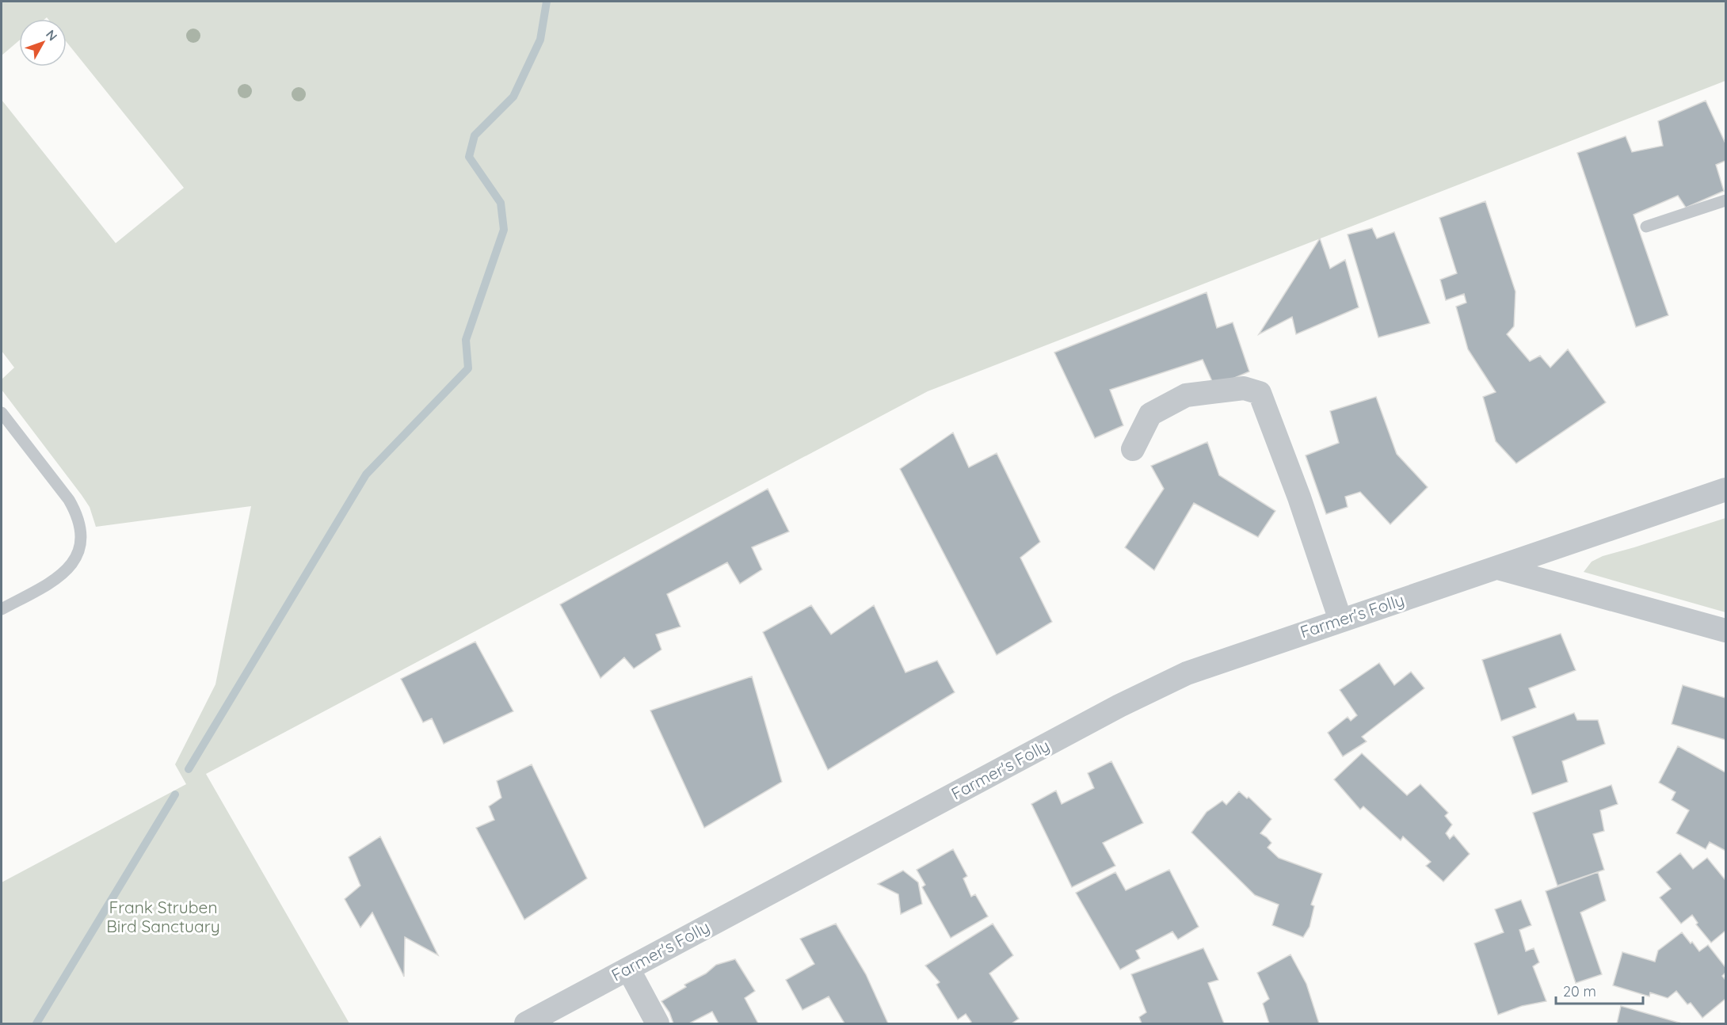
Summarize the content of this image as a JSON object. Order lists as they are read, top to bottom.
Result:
{
  "streets": {
    "street": ["Farmer's Folly"]
  },
  "parks": ["Frank Struben Bird Sanctuary"],
  "scale_bar": "20 m",
  "north": "top right"
}
